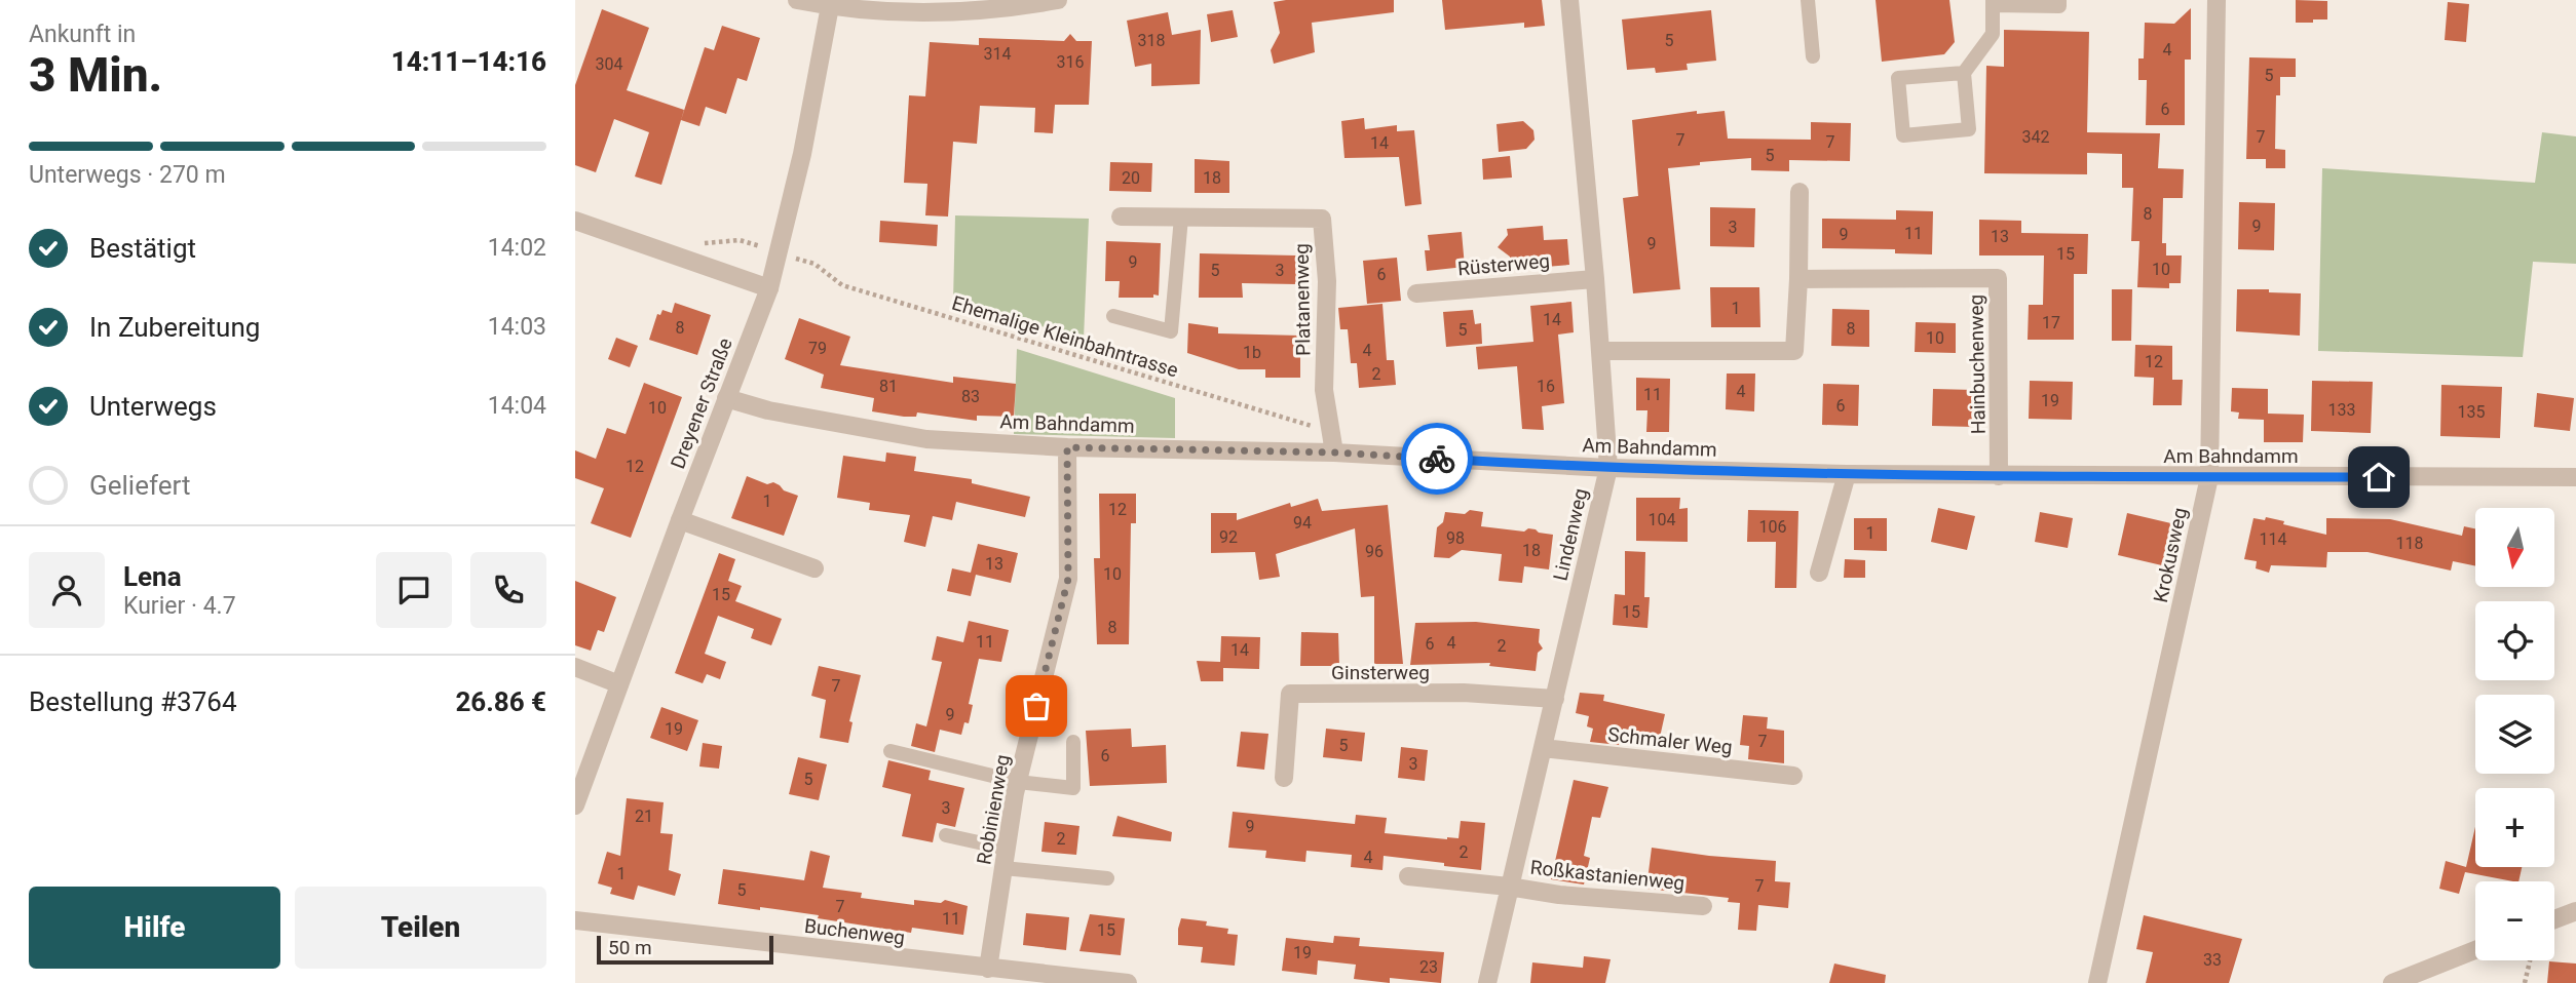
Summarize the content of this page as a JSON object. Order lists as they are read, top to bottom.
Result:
{
  "streets": {
    "street": [
      "Rüsterweg",
      "Platanenweg",
      "Hainbuchenweg",
      "Dreyener Straße",
      "Am Bahndamm",
      "Lindenweg",
      "Krokusweg",
      "Ginsterweg",
      "Schmaler Weg",
      "Robinienweg",
      "Roßkastanienweg",
      "Buchenweg"
    ],
    "path": ["Ehemalige Kleinbahntrasse"]
  },
  "crossings": [
    ["Rüsterweg", "Lindenweg"],
    ["Platanenweg", "Ehemalige Kleinbahntrasse"],
    ["Platanenweg", "Am Bahndamm"],
    ["Ehemalige Kleinbahntrasse", "Dreyener Straße"],
    ["Hainbuchenweg", "Am Bahndamm"],
    ["Dreyener Straße", "Am Bahndamm"],
    ["Am Bahndamm", "Lindenweg"],
    ["Am Bahndamm", "Krokusweg"],
    ["Am Bahndamm", "Robinienweg"],
    ["Lindenweg", "Ginsterweg"],
    ["Lindenweg", "Schmaler Weg"],
    ["Lindenweg", "Roßkastanienweg"],
    ["Robinienweg", "Buchenweg"]
  ],
  "house_numbers": [
    "318",
    "5",
    "4",
    "314",
    "316",
    "304",
    "5",
    "6",
    "342",
    "7",
    "7",
    "7",
    "14",
    "5",
    "20",
    "18",
    "8",
    "9",
    "3",
    "11",
    "9",
    "13",
    "9",
    "15",
    "9",
    "10",
    "5",
    "3",
    "6",
    "1",
    "14",
    "17",
    "8",
    "8",
    "5",
    "10",
    "79",
    "4",
    "1b",
    "12",
    "2",
    "81",
    "16",
    "4",
    "11",
    "83",
    "19",
    "6",
    "10",
    "133",
    "135",
    "12",
    "1",
    "12",
    "104",
    "94",
    "106",
    "1",
    "92",
    "98",
    "114",
    "118",
    "18",
    "96",
    "13",
    "10",
    "15",
    "15",
    "8",
    "11",
    "4",
    "6",
    "2",
    "14",
    "7",
    "9",
    "19",
    "7",
    "5",
    "6",
    "3",
    "5",
    "3",
    "21",
    "9",
    "2",
    "2",
    "4",
    "1",
    "7",
    "5",
    "7",
    "11",
    "15",
    "19",
    "33",
    "23"
  ],
  "scale_bar": "50 m",
  "north": "bottom",
  "page": {
    "heading": ["3 Min.", "Ankunft in", "14:11–14:16"],
    "panel": [
      "Lena",
      "Kurier · 4.7",
      "Bestellung #3764",
      "26.86 €"
    ],
    "bar": "Unterwegs · 270 m",
    "list": [
      ["Bestätigt", "14:02"],
      ["In Zubereitung", "14:03"],
      ["Unterwegs", "14:04"],
      "Geliefert"
    ],
    "map_buttons": ["+", "−"],
    "buttons": ["Hilfe", "Teilen"],
    "scale": "50 m"
  }
}
